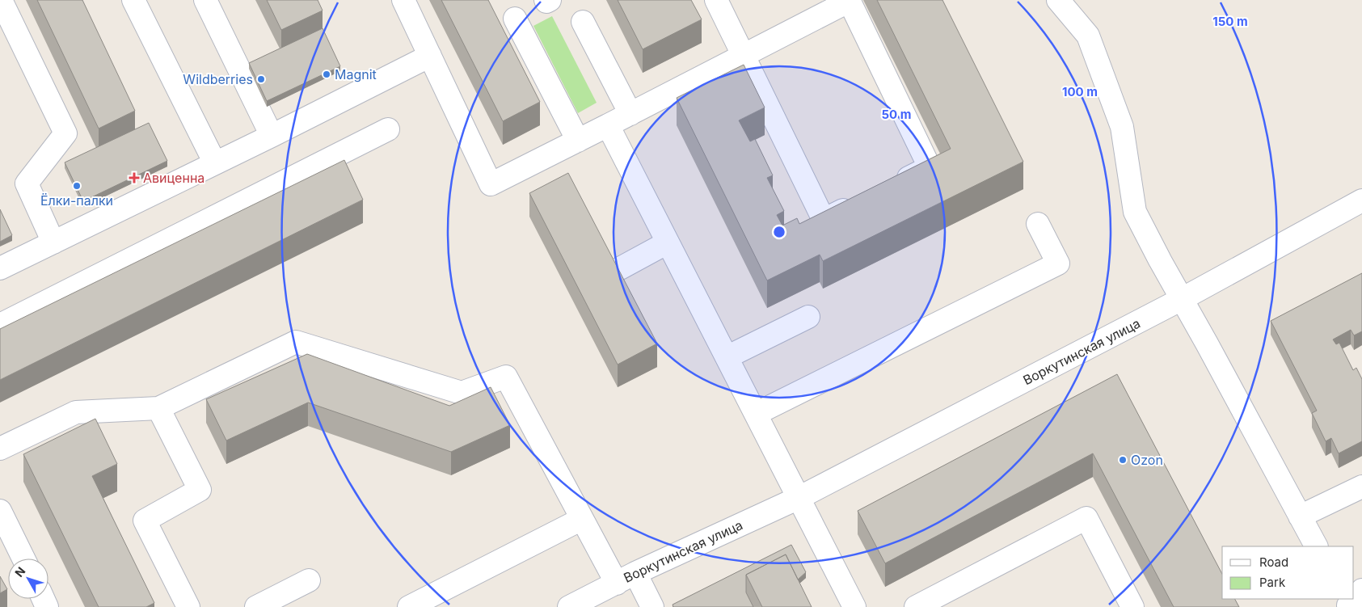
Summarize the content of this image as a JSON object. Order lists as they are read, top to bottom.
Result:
{
  "streets": {
    "street": ["Воркутинская улица"]
  },
  "places": {
    "other": [
      "Magnit",
      "Wildberries",
      "Ёлки-палки",
      "Ozon"
    ],
    "health": ["Авиценна"]
  },
  "legend": ["Road", "Park"],
  "north": "top left",
  "rings": ["150 m", "100 m", "50 m"]
}
